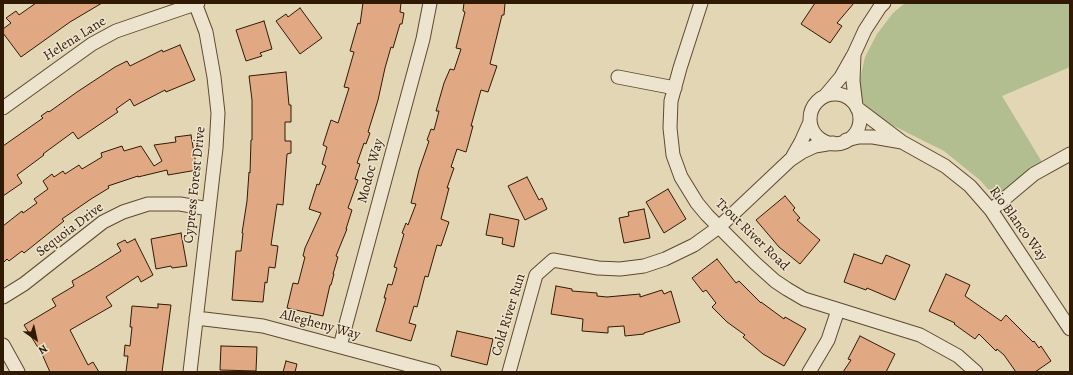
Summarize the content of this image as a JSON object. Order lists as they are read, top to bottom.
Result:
{
  "streets": {
    "street": [
      "Helena Lane",
      "Modoc Way",
      "Cypress Forest Drive",
      "Rio Blanco Way",
      "Sequoia Drive",
      "Trout River Road",
      "Cold River Run",
      "Allegheny Way"
    ]
  },
  "crossings": [
    ["Helena Lane", "Cypress Forest Drive"],
    ["Modoc Way", "Allegheny Way"],
    ["Cypress Forest Drive", "Sequoia Drive"],
    ["Cypress Forest Drive", "Allegheny Way"],
    ["Rio Blanco Way", "Cold River Run"],
    ["Trout River Road", "Cold River Run"]
  ],
  "north": "bottom right"
}
